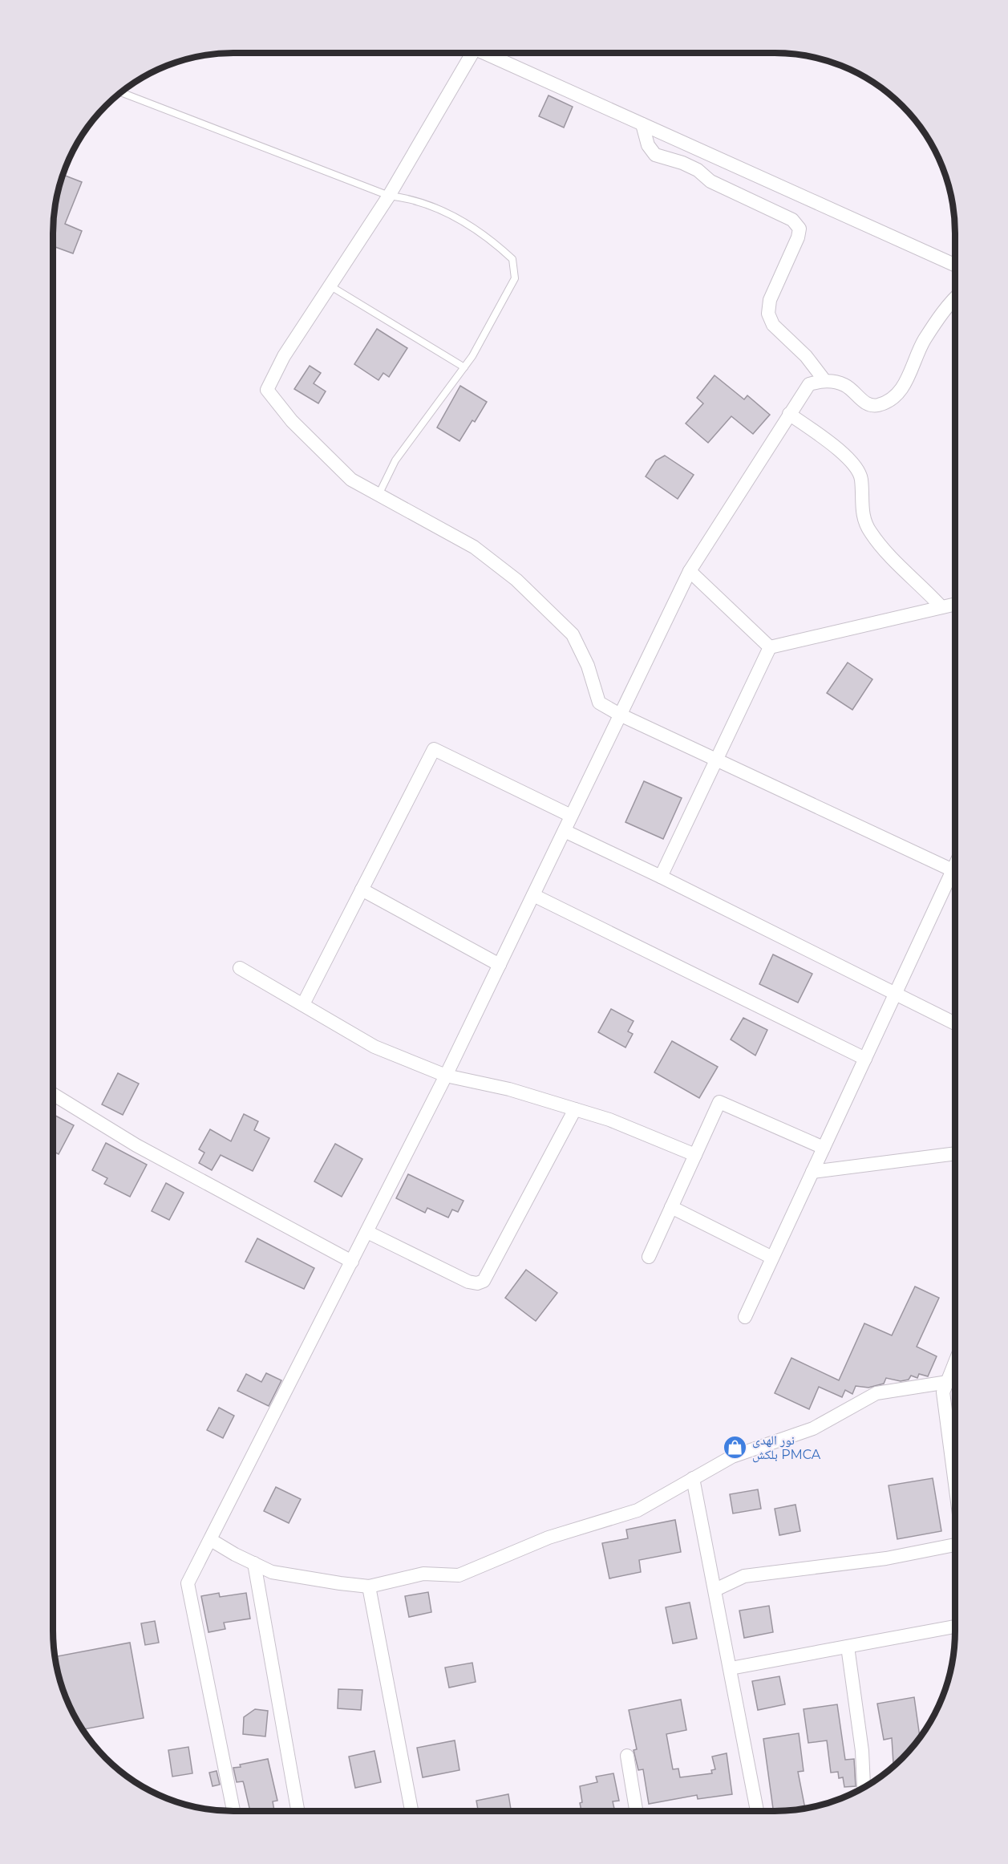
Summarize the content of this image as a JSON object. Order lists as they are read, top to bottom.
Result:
{
  "places": {
    "shop": ["نور الهدى بلكش PMCA"]
  }
}
